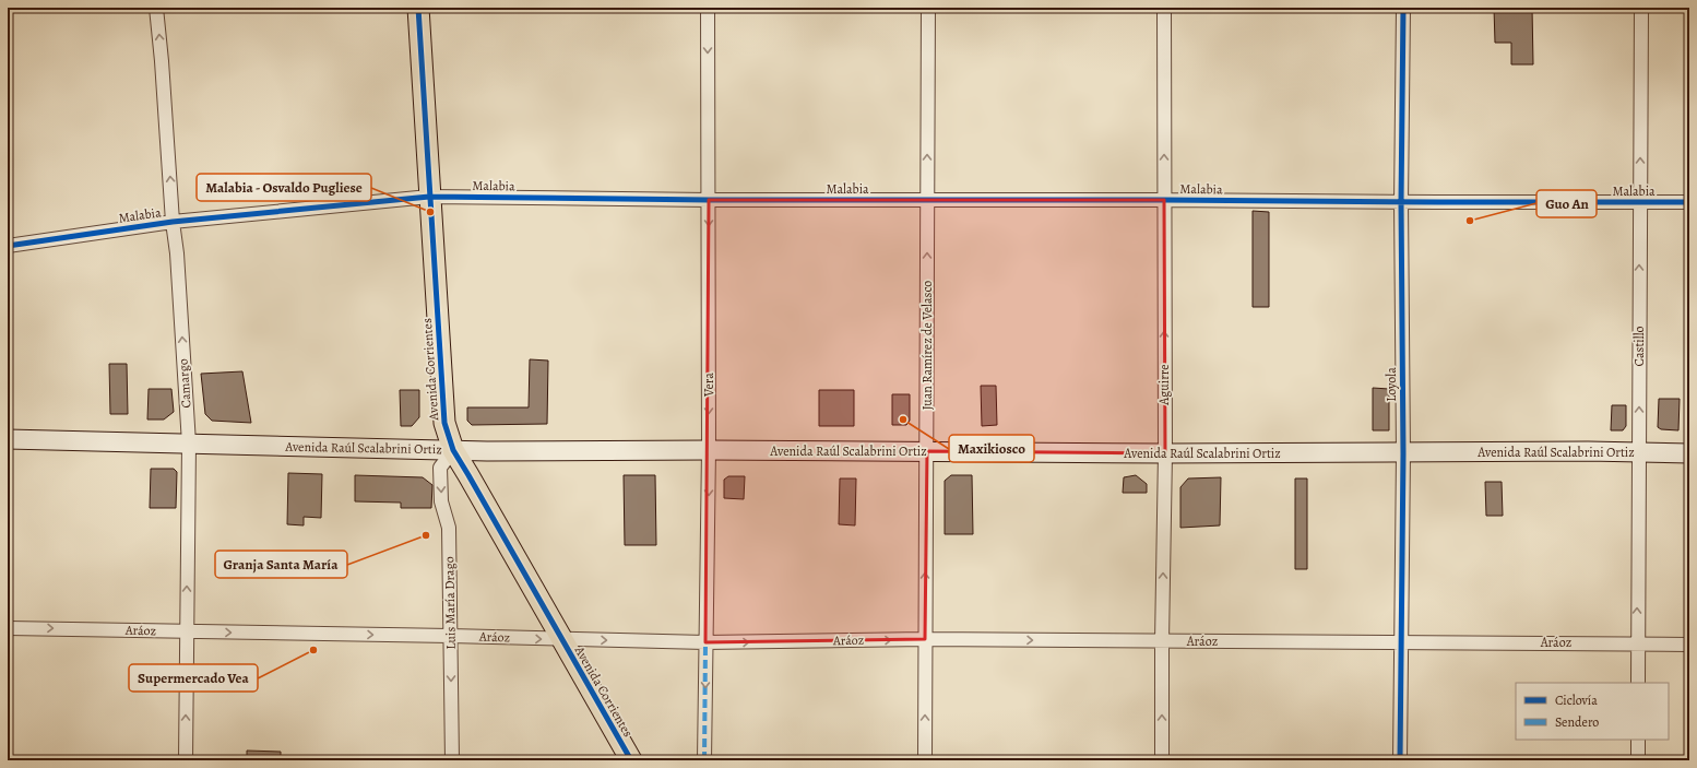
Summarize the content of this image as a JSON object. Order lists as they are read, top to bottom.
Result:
{
  "streets": {
    "main road": ["Avenida Corrientes", "Avenida Raúl Scalabrini Ortiz"],
    "street": [
      "Malabia",
      "Juan Ramírez de Velasco",
      "Castillo",
      "Camargo",
      "Vera",
      "Aguirre",
      "Loyola",
      "Luis María Drago",
      "Aráoz"
    ]
  },
  "crossings": [
    ["Malabia", "Juan Ramírez de Velasco"],
    ["Malabia", "Castillo"],
    ["Malabia", "Avenida Corrientes"],
    ["Malabia", "Camargo"],
    ["Malabia", "Vera"],
    ["Malabia", "Aguirre"],
    ["Malabia", "Loyola"],
    ["Juan Ramírez de Velasco", "Avenida Raúl Scalabrini Ortiz"],
    ["Juan Ramírez de Velasco", "Aráoz"],
    ["Castillo", "Avenida Raúl Scalabrini Ortiz"],
    ["Castillo", "Aráoz"],
    ["Avenida Corrientes", "Avenida Raúl Scalabrini Ortiz"],
    ["Avenida Corrientes", "Luis María Drago"],
    ["Avenida Corrientes", "Aráoz"],
    ["Camargo", "Avenida Raúl Scalabrini Ortiz"],
    ["Camargo", "Aráoz"],
    ["Vera", "Avenida Raúl Scalabrini Ortiz"],
    ["Vera", "Aráoz"],
    ["Aguirre", "Avenida Raúl Scalabrini Ortiz"],
    ["Aguirre", "Aráoz"],
    ["Loyola", "Avenida Raúl Scalabrini Ortiz"],
    ["Loyola", "Aráoz"],
    ["Avenida Raúl Scalabrini Ortiz", "Luis María Drago"],
    ["Luis María Drago", "Aráoz"]
  ],
  "one_way": [
    "Juan Ramírez de Velasco",
    "Castillo",
    "Camargo",
    "Vera",
    "Aguirre",
    "Luis María Drago",
    "Aráoz"
  ],
  "places": [
    "Malabia - Osvaldo Pugliese",
    "Guo An",
    "Maxikiosco",
    "Granja Santa María",
    "Supermercado Vea"
  ],
  "legend": ["Ciclovía", "Sendero"]
}
